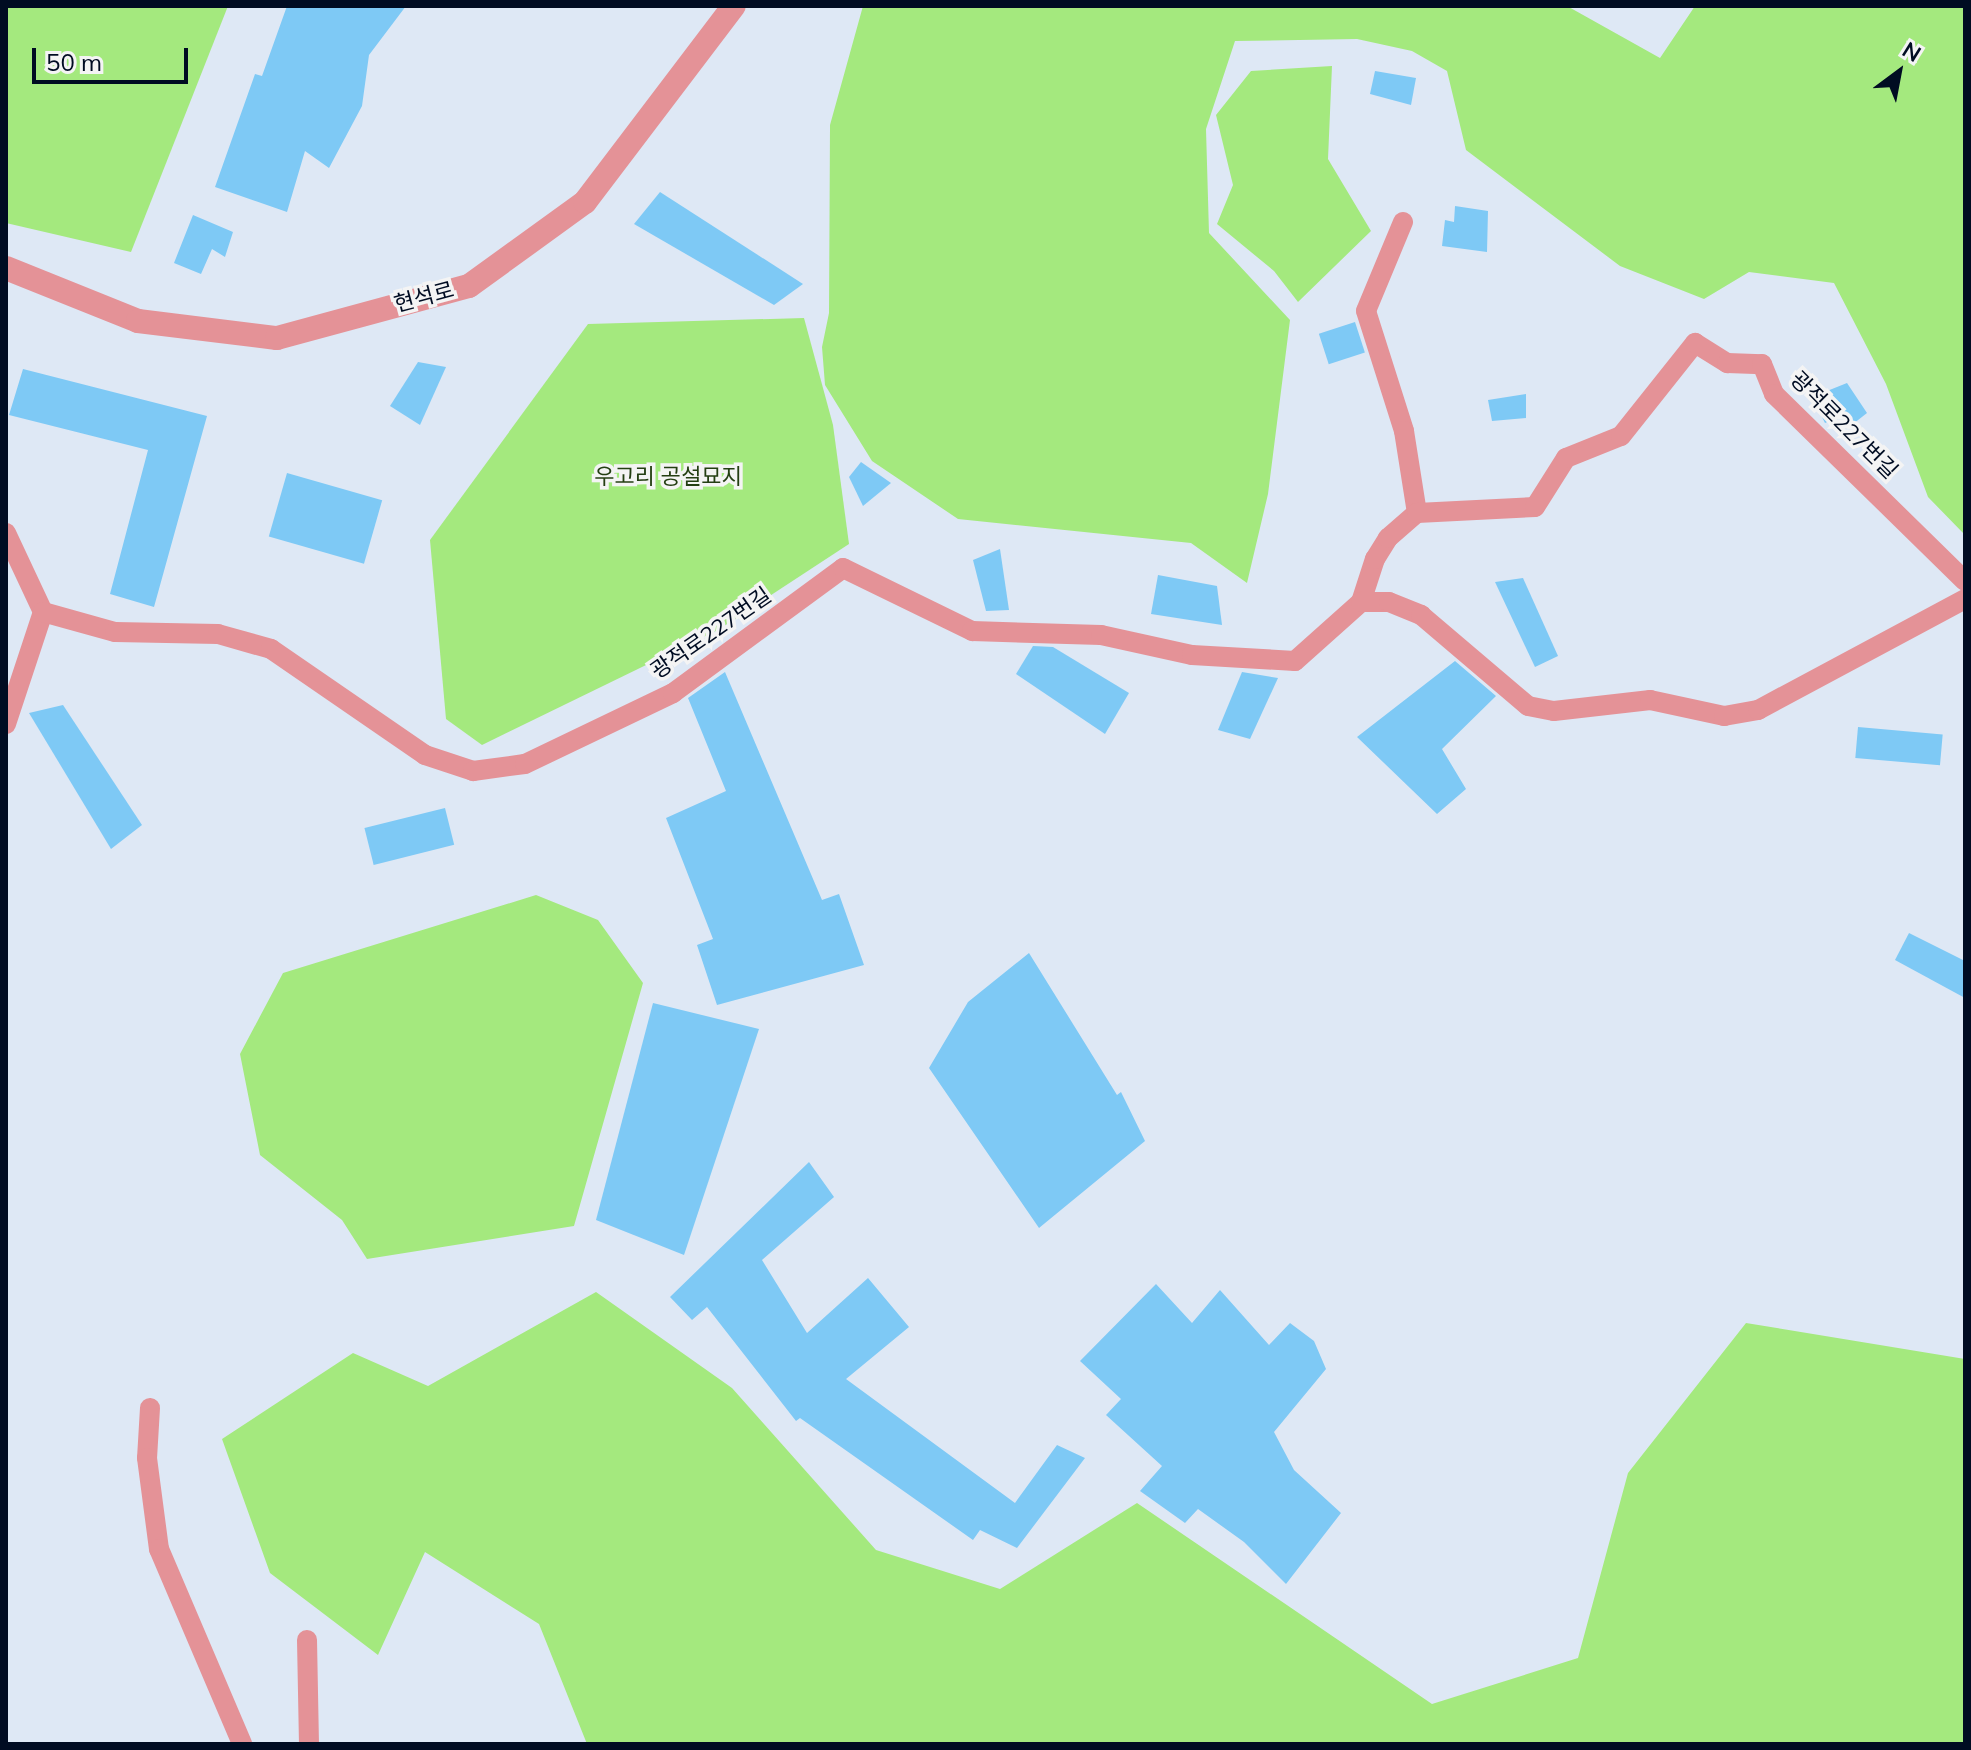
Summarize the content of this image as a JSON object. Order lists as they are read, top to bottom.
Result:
{
  "streets": {
    "street": ["현석로", "광적로227번길"]
  },
  "parks": ["우고리 공설묘지"],
  "scale_bar": "50 m",
  "north": "top right"
}
